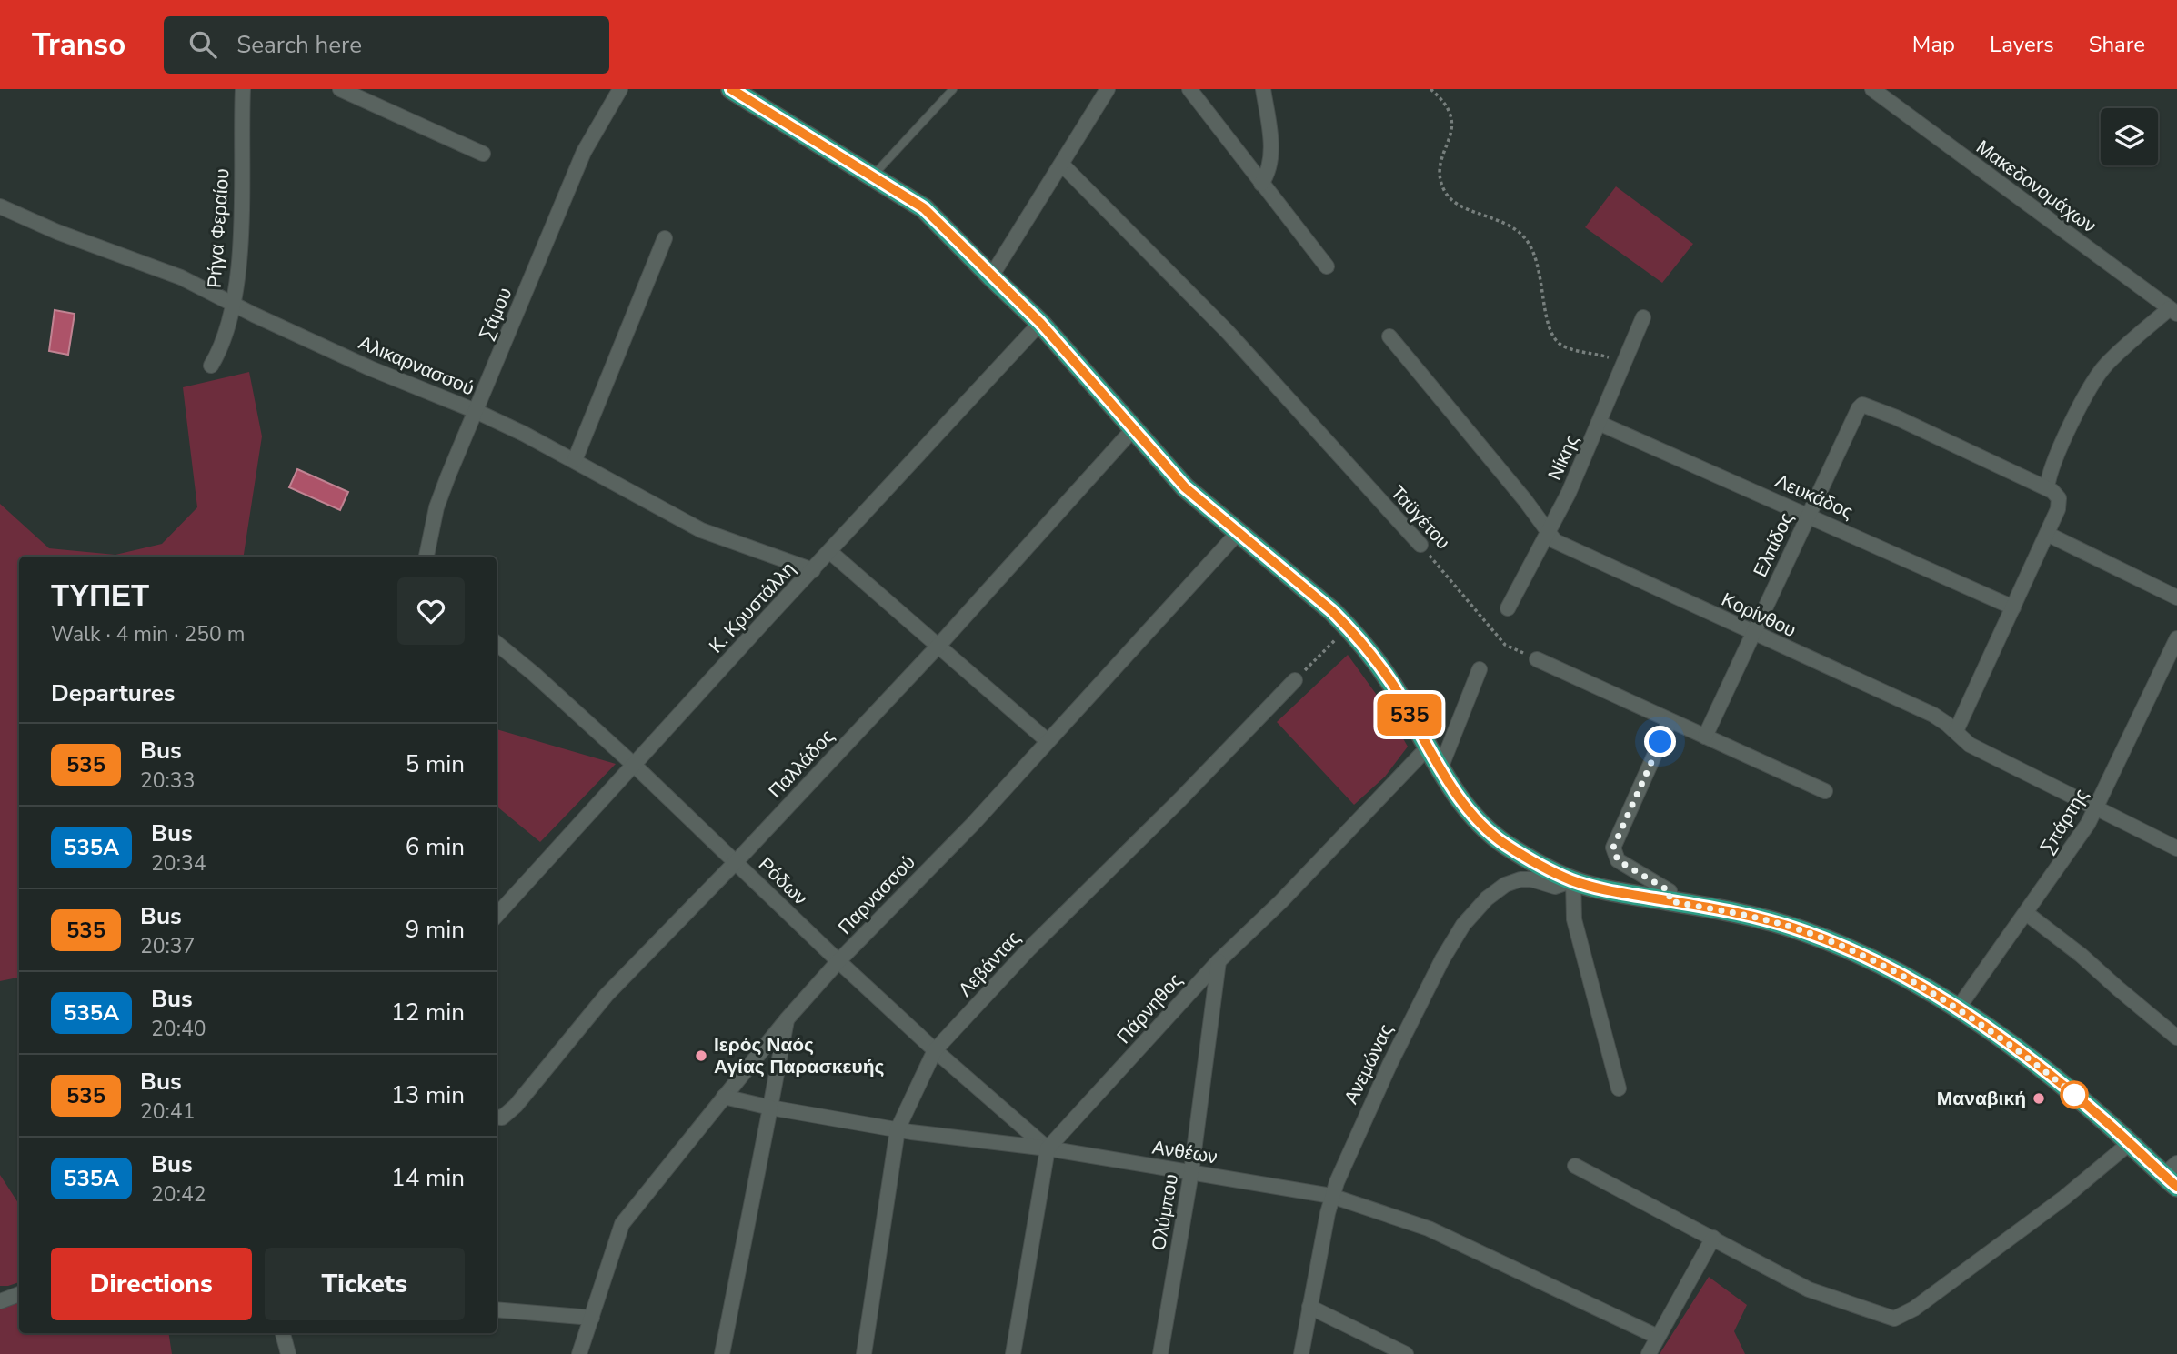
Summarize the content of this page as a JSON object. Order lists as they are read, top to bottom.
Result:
{
  "streets": {
    "street": [
      "Μακεδονομάχων",
      "Ρήγα Φεραίου",
      "Σάμου",
      "Αλικαρνασσού",
      "Νίκης",
      "Λευκάδος",
      "Ταϋγέτου",
      "Ελπίδος",
      "Κ. Κρυστάλλη",
      "Κορίνθου",
      "Παλλάδος",
      "Σπάρτης",
      "Ρόδων",
      "Παρνασσού",
      "Λεβάντας",
      "Πάρνηθος",
      "Ανεμώνας",
      "Ανθέων",
      "Ολύμπου"
    ]
  },
  "crossings": [
    ["Ρήγα Φεραίου", "Αλικαρνασσού"],
    ["Σάμου", "Αλικαρνασσού"],
    ["Αλικαρνασσού", "Κ. Κρυστάλλη"],
    ["Νίκης", "Λευκάδος"],
    ["Νίκης", "Κορίνθου"],
    ["Λευκάδος", "Ελπίδος"],
    ["Ελπίδος", "Κορίνθου"],
    ["Κ. Κρυστάλλη", "Ρόδων"],
    ["Κορίνθου", "Σπάρτης"],
    ["Παλλάδος", "Ρόδων"],
    ["Ρόδων", "Παρνασσού"],
    ["Ρόδων", "Λεβάντας"],
    ["Ρόδων", "Πάρνηθος"],
    ["Ρόδων", "Ανθέων"],
    ["Παρνασσού", "Ανθέων"],
    ["Λεβάντας", "Ανθέων"],
    ["Πάρνηθος", "Ανθέων"],
    ["Πάρνηθος", "Ολύμπου"],
    ["Ανεμώνας", "Ανθέων"],
    ["Ανθέων", "Ολύμπου"]
  ],
  "places": ["Ιερός Ναός Αγίας Παρασκευής", "Μαναβική"],
  "lines": ["bus line 535"],
  "page": {
    "header": "Transo",
    "search": "Search here",
    "nav": ["Map", "Layers", "Share"],
    "on_map": "535",
    "heading": [
      ["ΤΥΠΕΤ", "Walk · 4 min · 250 m"],
      "Departures"
    ],
    "list": [
      {
        "mark": "535",
        "name": "Bus",
        "note": "20:33",
        "value": "5 min"
      },
      {
        "mark": "535A",
        "name": "Bus",
        "note": "20:34",
        "value": "6 min"
      },
      {
        "mark": "535",
        "name": "Bus",
        "note": "20:37",
        "value": "9 min"
      },
      {
        "mark": "535A",
        "name": "Bus",
        "note": "20:40",
        "value": "12 min"
      },
      {
        "mark": "535",
        "name": "Bus",
        "note": "20:41",
        "value": "13 min"
      },
      {
        "mark": "535A",
        "name": "Bus",
        "note": "20:42",
        "value": "14 min"
      }
    ],
    "buttons": ["Directions", "Tickets"]
  }
}
